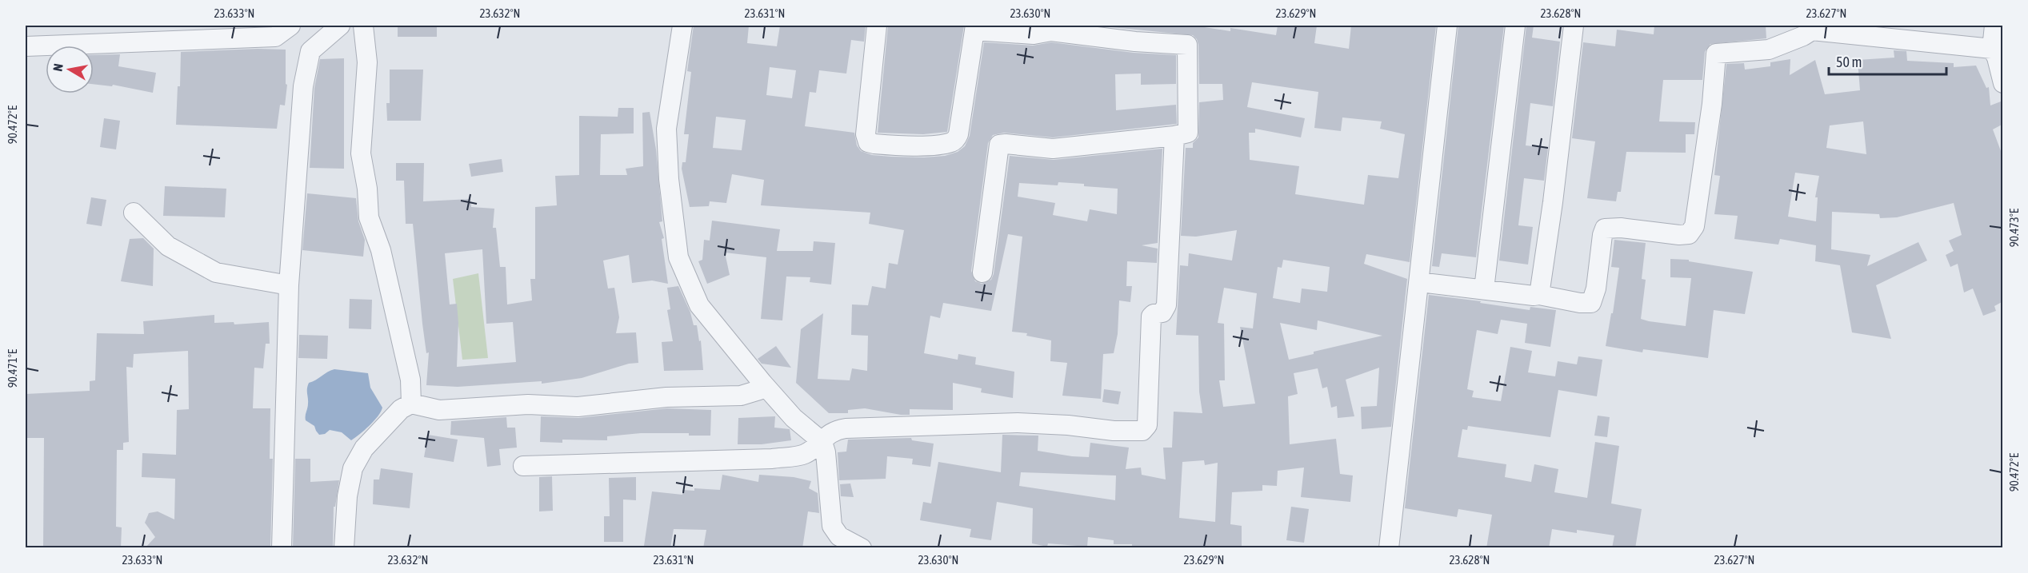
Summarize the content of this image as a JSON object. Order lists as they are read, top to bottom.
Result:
{
  "scale_bar": "50 m",
  "north": "left",
  "coordinates": [
    "23.633°N",
    "23.632°N",
    "23.631°N",
    "23.630°N",
    "23.629°N",
    "23.628°N",
    "23.627°N",
    "90.472°E",
    "90.473°E",
    "90.471°E"
  ]
}
